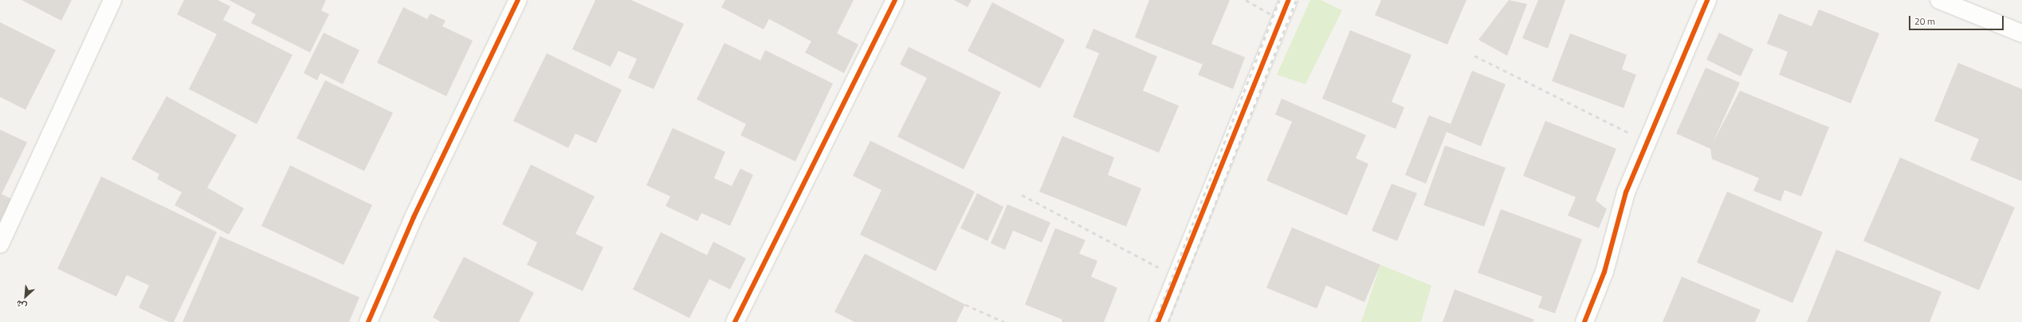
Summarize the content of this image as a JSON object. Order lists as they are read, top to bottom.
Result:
{
  "scale_bar": "20 m",
  "north": "bottom left"
}
